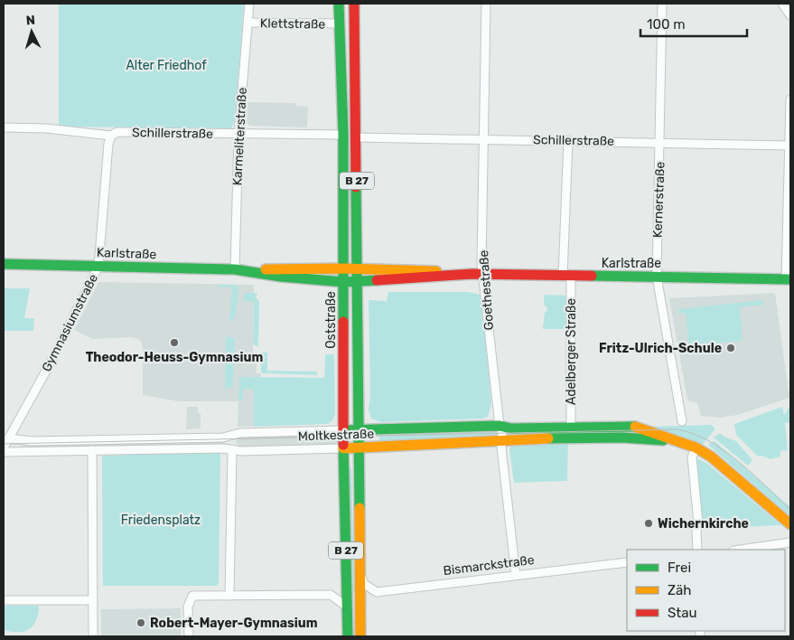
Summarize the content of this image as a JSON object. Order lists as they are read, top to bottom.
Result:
{
  "streets": {
    "street": [
      "Klettstraße",
      "Schillerstraße",
      "Karmeliterstraße",
      "B 27",
      "Kernerstraße",
      "Karlstraße",
      "Goethestraße",
      "Oststraße",
      "Gymnasiumstraße",
      "Adelberger Straße",
      "Moltkestraße",
      "Bismarckstraße"
    ]
  },
  "crossings": [
    ["Klettstraße", "Karmeliterstraße"],
    ["Klettstraße", "Oststraße"],
    ["Schillerstraße", "Karmeliterstraße"],
    ["Schillerstraße", "B 27"],
    ["Schillerstraße", "Kernerstraße"],
    ["Schillerstraße", "Goethestraße"],
    ["Schillerstraße", "Oststraße"],
    ["Schillerstraße", "Gymnasiumstraße"],
    ["Schillerstraße", "Adelberger Straße"],
    ["Karmeliterstraße", "Karlstraße"],
    ["B 27", "Karlstraße"],
    ["B 27", "Moltkestraße"],
    ["B 27", "Bismarckstraße"],
    ["Kernerstraße", "Karlstraße"],
    ["Karlstraße", "Goethestraße"],
    ["Karlstraße", "Oststraße"],
    ["Karlstraße", "Gymnasiumstraße"],
    ["Karlstraße", "Adelberger Straße"],
    ["Goethestraße", "Moltkestraße"],
    ["Goethestraße", "Bismarckstraße"],
    ["Oststraße", "Moltkestraße"],
    ["Gymnasiumstraße", "Moltkestraße"],
    ["Adelberger Straße", "Moltkestraße"]
  ],
  "parks": ["Alter Friedhof", "Friedensplatz"],
  "places": [
    "Theodor-Heuss-Gymnasium",
    "Fritz-Ulrich-Schule",
    "Wichernkirche",
    "Robert-Mayer-Gymnasium"
  ],
  "legend": ["Frei", "Zäh", "Stau"],
  "scale_bar": "100 m",
  "north": "top"
}
